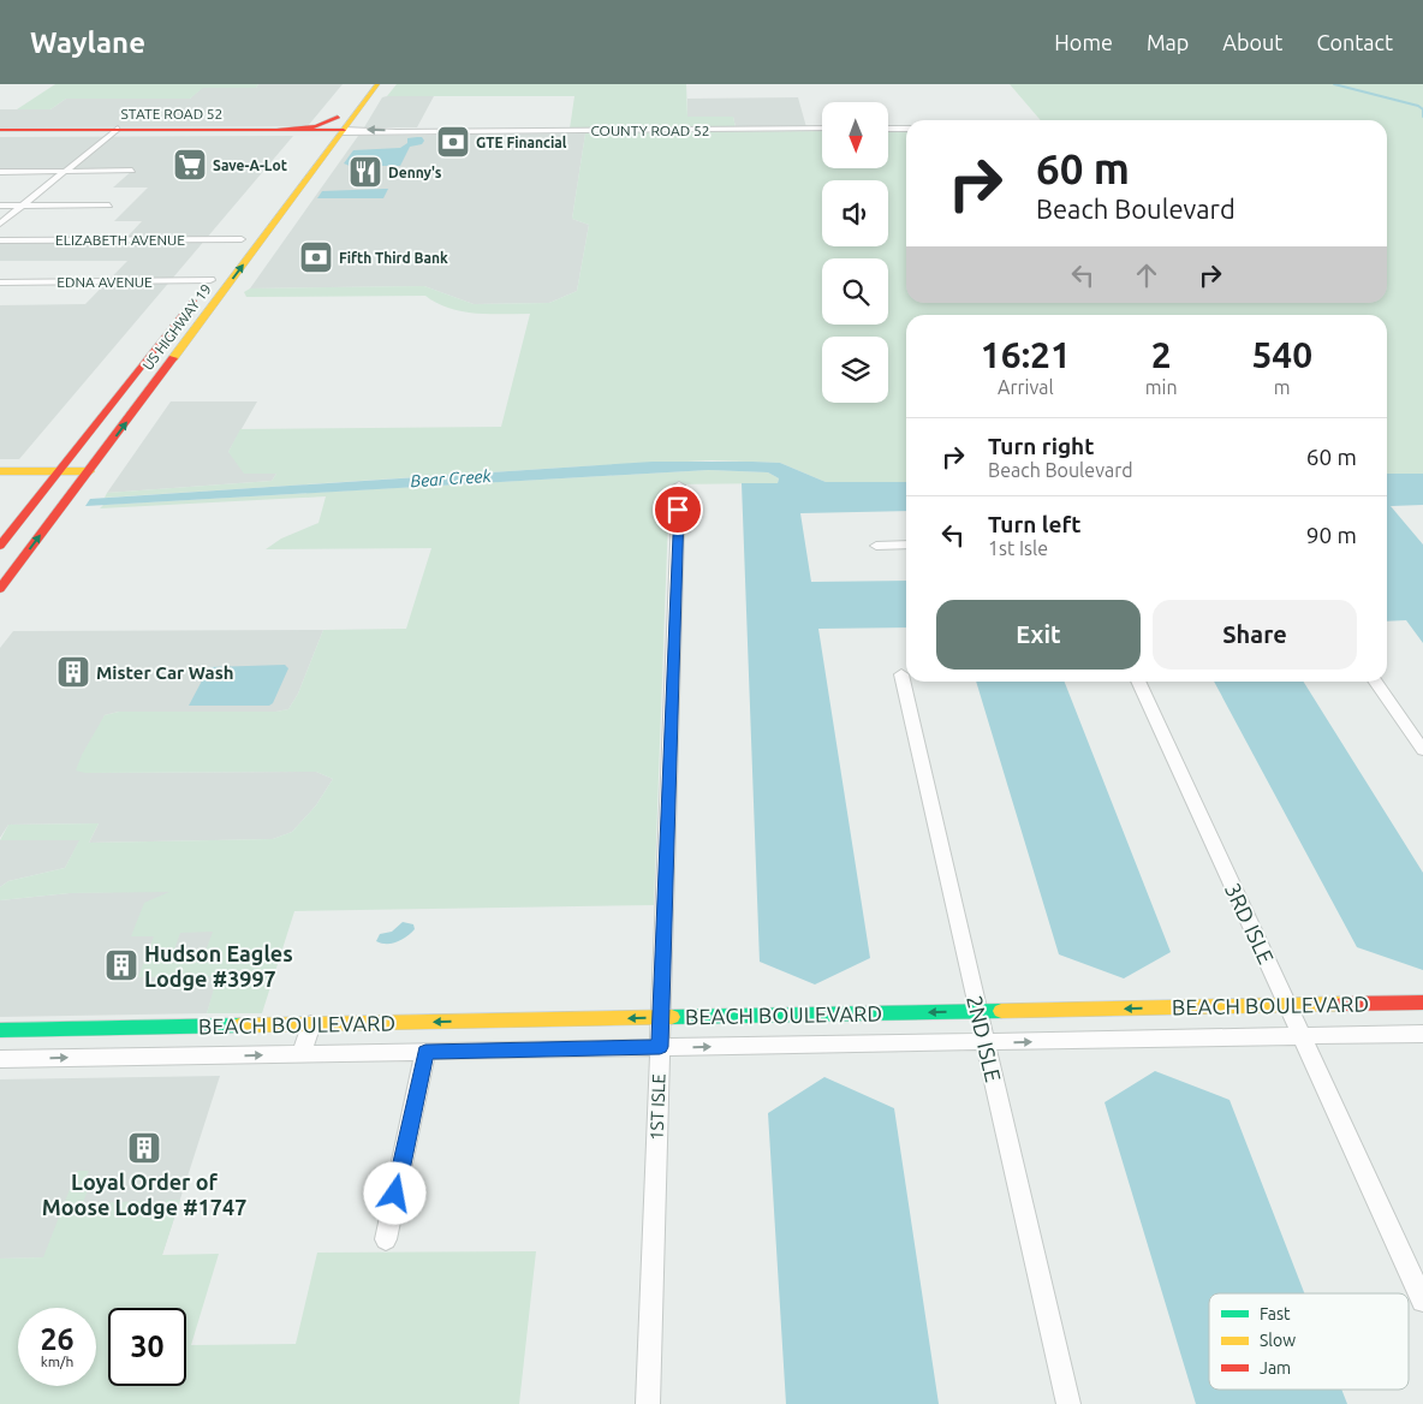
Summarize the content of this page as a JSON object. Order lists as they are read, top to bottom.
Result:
{
  "streets": {
    "main road": ["STATE ROAD 52", "US HIGHWAY 19", "BEACH BOULEVARD"],
    "street": [
      "COUNTY ROAD 52",
      "ELIZABETH AVENUE",
      "EDNA AVENUE",
      "3RD ISLE",
      "2ND ISLE",
      "1ST ISLE"
    ]
  },
  "crossings": [
    ["STATE ROAD 52", "COUNTY ROAD 52"],
    ["STATE ROAD 52", "US HIGHWAY 19"],
    ["COUNTY ROAD 52", "US HIGHWAY 19"],
    ["ELIZABETH AVENUE", "US HIGHWAY 19"],
    ["EDNA AVENUE", "US HIGHWAY 19"],
    ["3RD ISLE", "BEACH BOULEVARD"],
    ["BEACH BOULEVARD", "2ND ISLE"],
    ["BEACH BOULEVARD", "1ST ISLE"]
  ],
  "water": ["Bear Creek"],
  "places": {
    "bank": ["GTE Financial", "Fifth Third Bank"],
    "supermarket": ["Save-A-Lot"],
    "restaurant": ["Denny's"],
    "building": ["Mister Car Wash", "Hudson Eagles Lodge #3997", "Loyal Order of Moose Lodge #1747"]
  },
  "legend": ["Fast", "Slow", "Jam"],
  "north": "bottom",
  "page": {
    "header": "Waylane",
    "nav": [
      "Home",
      "Map",
      "About",
      "Contact"
    ],
    "turn": ["60 m", "Beach Boulevard"],
    "eta": [
      "16:21",
      "Arrival",
      "2",
      "min",
      "540",
      "m"
    ],
    "list": [
      {
        "name": "Turn right",
        "note": "Beach Boulevard",
        "value": "60 m"
      },
      {
        "name": "Turn left",
        "note": "1st Isle",
        "value": "90 m"
      }
    ],
    "buttons": ["Exit", "Share"],
    "speed": "26 km/h",
    "limit": "30"
  }
}
